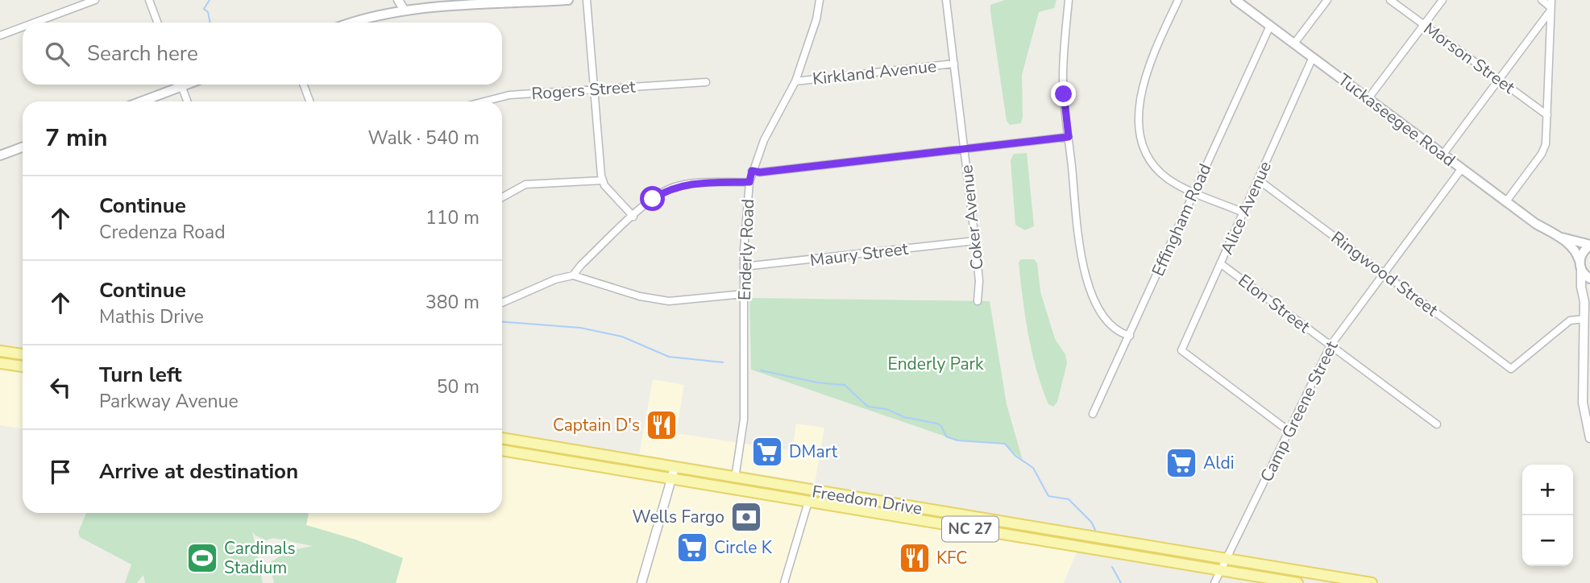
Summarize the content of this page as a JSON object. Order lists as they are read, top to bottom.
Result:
{
  "streets": {
    "main road": ["Tuckaseegee Road", "Freedom Drive", "NC 27"],
    "street": [
      "Morson Street",
      "Kirkland Avenue",
      "Rogers Street",
      "Alice Avenue",
      "Coker Avenue",
      "Effingham Road",
      "Enderly Road",
      "Maury Street",
      "Ringwood Street",
      "Elon Street",
      "Camp Greene Street"
    ]
  },
  "crossings": [
    ["Kirkland Avenue", "Coker Avenue"],
    ["Kirkland Avenue", "Enderly Road"],
    ["Tuckaseegee Road", "Alice Avenue"],
    ["Tuckaseegee Road", "Effingham Road"],
    ["Tuckaseegee Road", "Camp Greene Street"],
    ["Alice Avenue", "Ringwood Street"],
    ["Alice Avenue", "Elon Street"],
    ["Alice Avenue", "Camp Greene Street"],
    ["Coker Avenue", "Maury Street"],
    ["Enderly Road", "Maury Street"],
    ["Enderly Road", "Freedom Drive"],
    ["Ringwood Street", "Camp Greene Street"],
    ["Elon Street", "Camp Greene Street"],
    ["Camp Greene Street", "Freedom Drive"]
  ],
  "parks": ["Enderly Park"],
  "places": {
    "restaurant": ["Captain D's", "KFC"],
    "supermarket": ["DMart", "Aldi", "Circle K"],
    "bank": ["Wells Fargo"],
    "sports": ["Cardinals Stadium"]
  },
  "page": {
    "search": "Search here",
    "heading": ["7 min", "Walk · 540 m"],
    "list": [
      ["Continue", "Credenza Road", "110 m"],
      ["Continue", "Mathis Drive", "380 m"],
      ["Turn left", "Parkway Avenue", "50 m"],
      "Arrive at destination"
    ],
    "map_buttons": ["+", "−"]
  }
}
